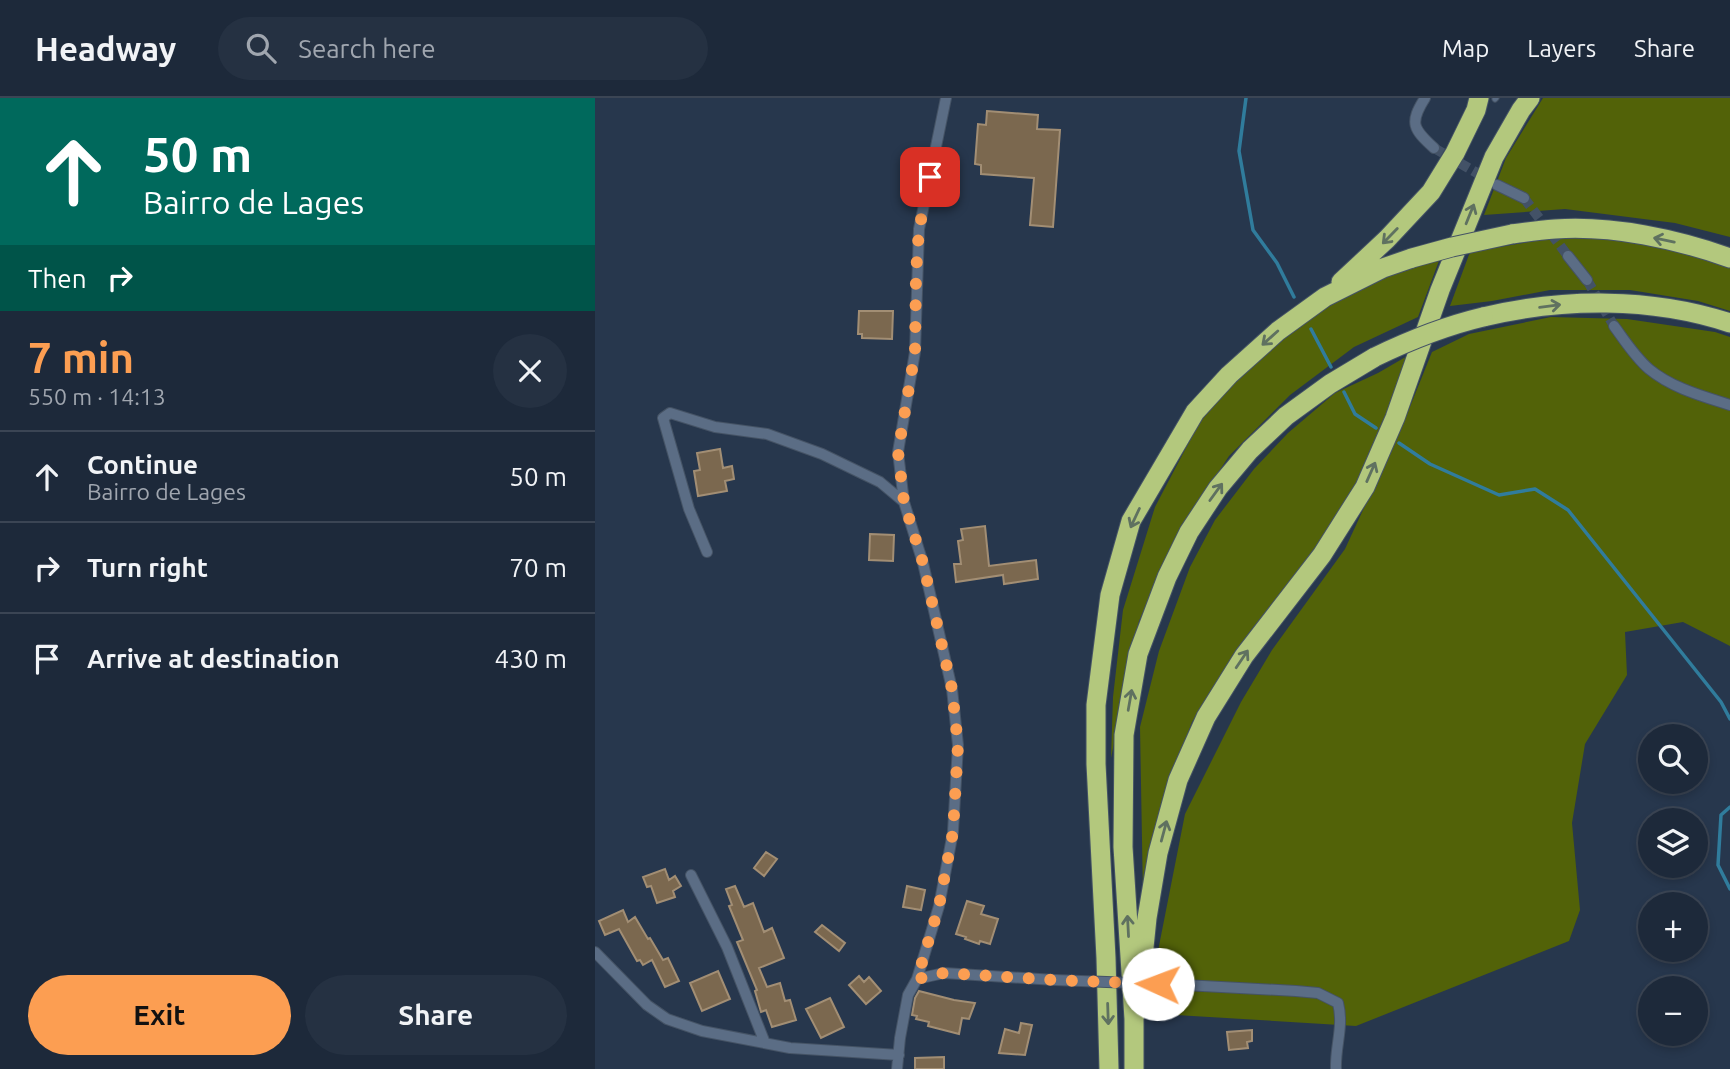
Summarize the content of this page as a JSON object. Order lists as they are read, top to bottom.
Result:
{
  "page": {
    "header": "Headway",
    "search": "Search here",
    "nav": ["Map", "Layers", "Share"],
    "turn": ["50 m", "Bairro de Lages"],
    "then": "Then",
    "heading": ["7 min", "550 m · 14:13"],
    "list": [
      {
        "name": "Continue",
        "note": "Bairro de Lages",
        "value": "50 m"
      },
      {
        "name": "Turn right",
        "value": "70 m"
      },
      {
        "name": "Arrive at destination",
        "value": "430 m"
      }
    ],
    "map_buttons": ["+", "−"],
    "buttons": ["Exit", "Share"]
  }
}
